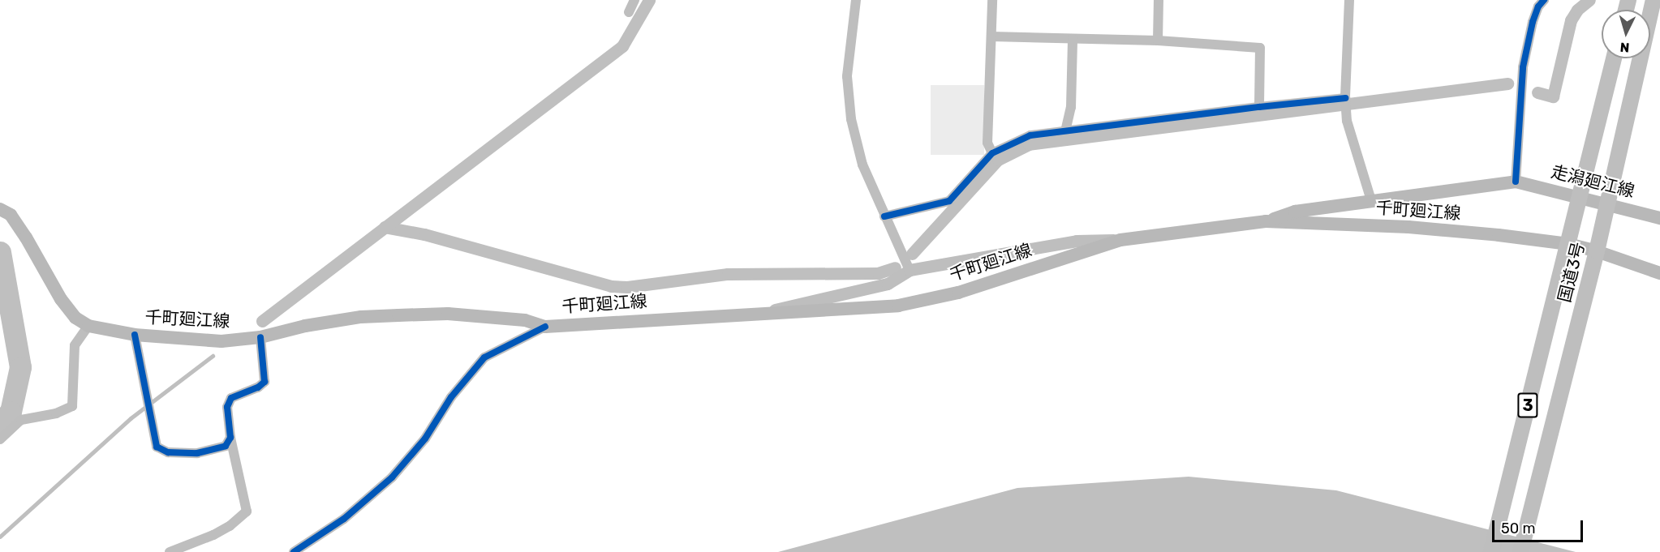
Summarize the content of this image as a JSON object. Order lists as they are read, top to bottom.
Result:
{
  "streets": {
    "highway": ["国道3号", "3"],
    "main road": ["走潟廻江線", "千町廻江線"]
  },
  "crossings": [
    ["走潟廻江線", "千町廻江線"],
    ["千町廻江線", "国道3号"]
  ],
  "scale_bar": "50 m",
  "north": "bottom"
}
